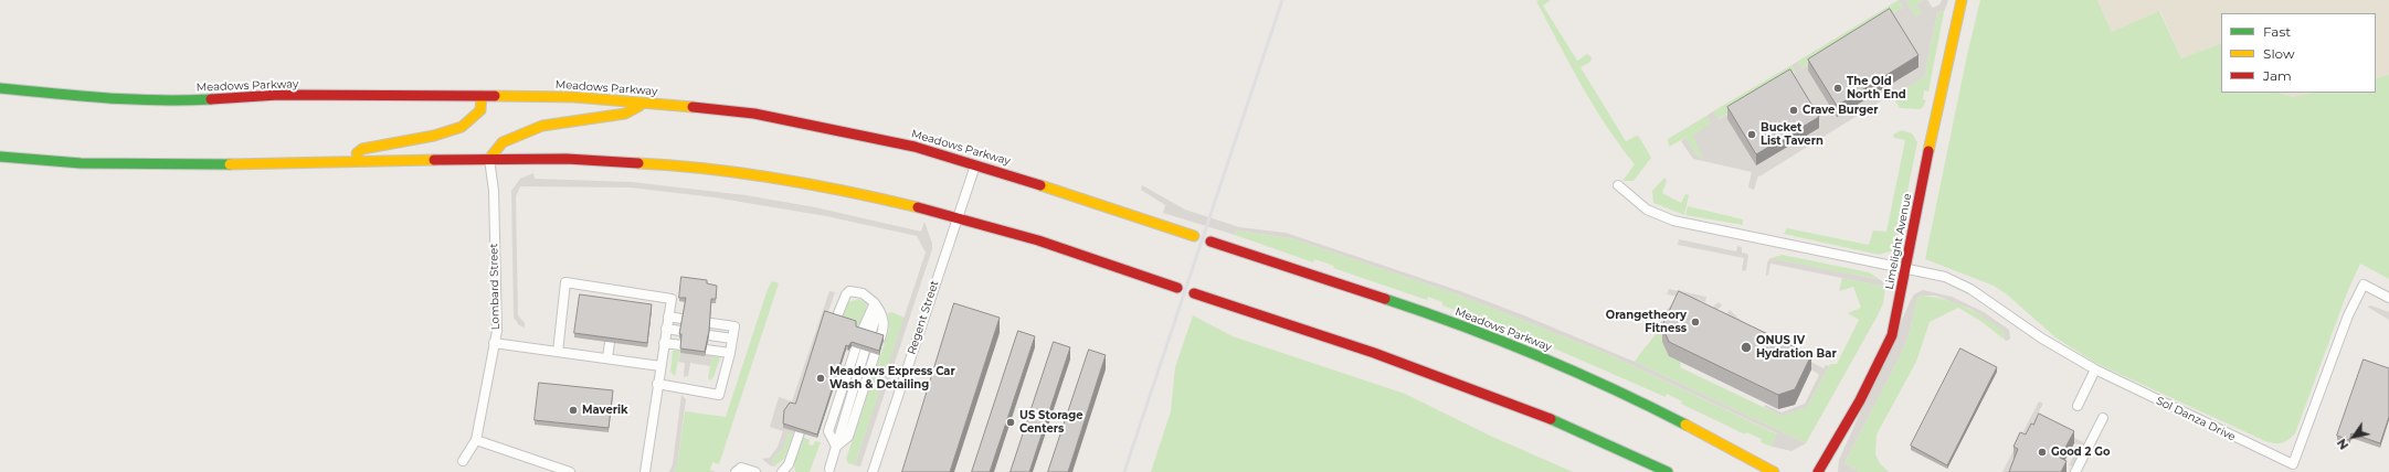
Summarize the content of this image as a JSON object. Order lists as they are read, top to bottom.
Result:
{
  "streets": {
    "main road": ["Meadows Parkway", "Limelight Avenue"],
    "lane": ["Lombard Street", "Regent Street", "Sol Danza Drive"]
  },
  "crossings": [
    ["Meadows Parkway", "Regent Street"],
    ["Limelight Avenue", "Sol Danza Drive"]
  ],
  "places": [
    "The Old North End",
    "Crave Burger",
    "Bucket List Tavern",
    "Orangetheory Fitness",
    "ONUS IV Hydration Bar",
    "Meadows Express Car Wash & Detailing",
    "Maverik",
    "US Storage Centers",
    "Good 2 Go"
  ],
  "legend": ["Fast", "Slow", "Jam"],
  "north": "bottom left"
}
